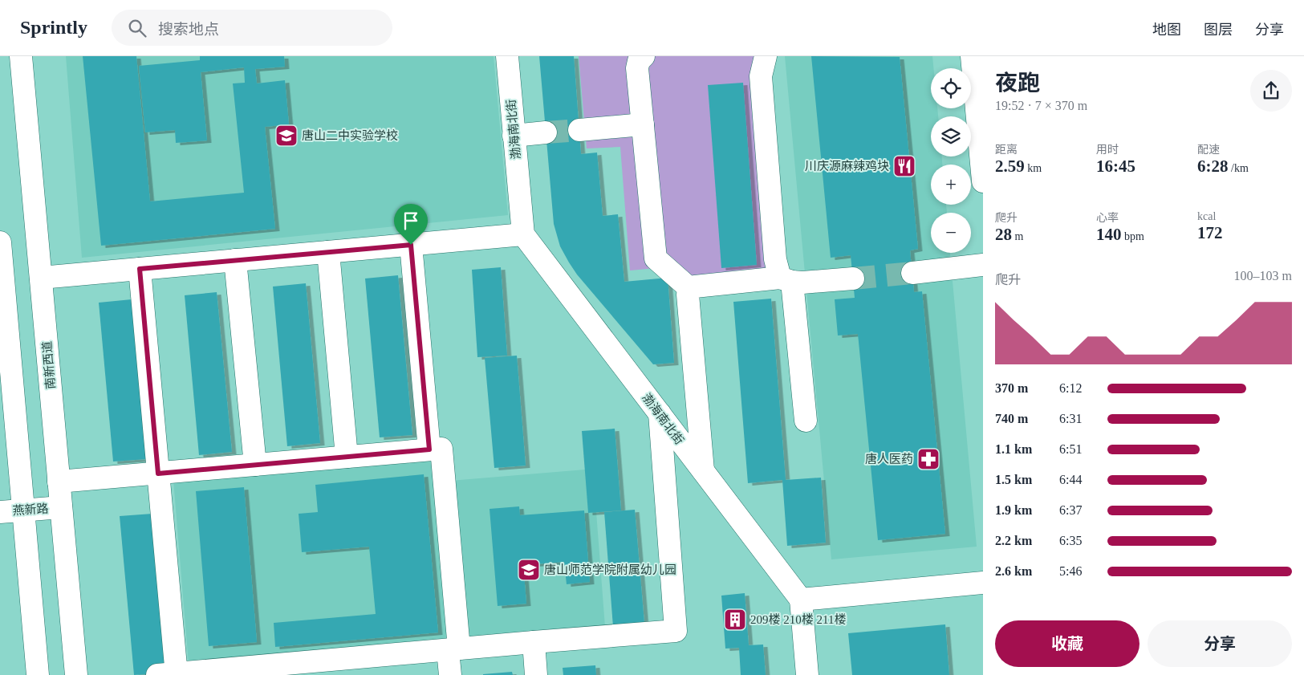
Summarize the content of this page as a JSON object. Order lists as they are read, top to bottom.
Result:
{
  "streets": {
    "street": ["渤海南北街", "南新西道", "燕新路"]
  },
  "crossings": [
    ["南新西道", "燕新路"]
  ],
  "places": {
    "school or university": ["唐山二中实验学校", "唐山师范学院附属幼儿园"],
    "restaurant": ["川庆源麻辣鸡块"],
    "pharmacy": ["唐人医药"],
    "building": ["209楼 210楼 211楼"]
  },
  "page": {
    "header": "Sprintly",
    "search": "搜索地点",
    "nav": ["地图", "图层", "分享"],
    "heading": ["夜跑", "19:52 · 7 × 370 m"],
    "map_buttons": ["+", "−"],
    "stats": [
      ["距离", "2.59 km"],
      ["用时", "16:45"],
      ["配速", "6:28 /km"],
      ["爬升", "28 m"],
      ["心率", "140 bpm"],
      ["kcal", "172"]
    ],
    "chart": ["爬升", "100–103 m"],
    "list": [
      {
        "name": "370 m",
        "note": "6:12"
      },
      {
        "name": "740 m",
        "note": "6:31"
      },
      {
        "name": "1.1 km",
        "note": "6:51"
      },
      {
        "name": "1.5 km",
        "note": "6:44"
      },
      {
        "name": "1.9 km",
        "note": "6:37"
      },
      {
        "name": "2.2 km",
        "note": "6:35"
      },
      {
        "name": "2.6 km",
        "note": "5:46"
      }
    ],
    "buttons": ["收藏", "分享"]
  }
}
